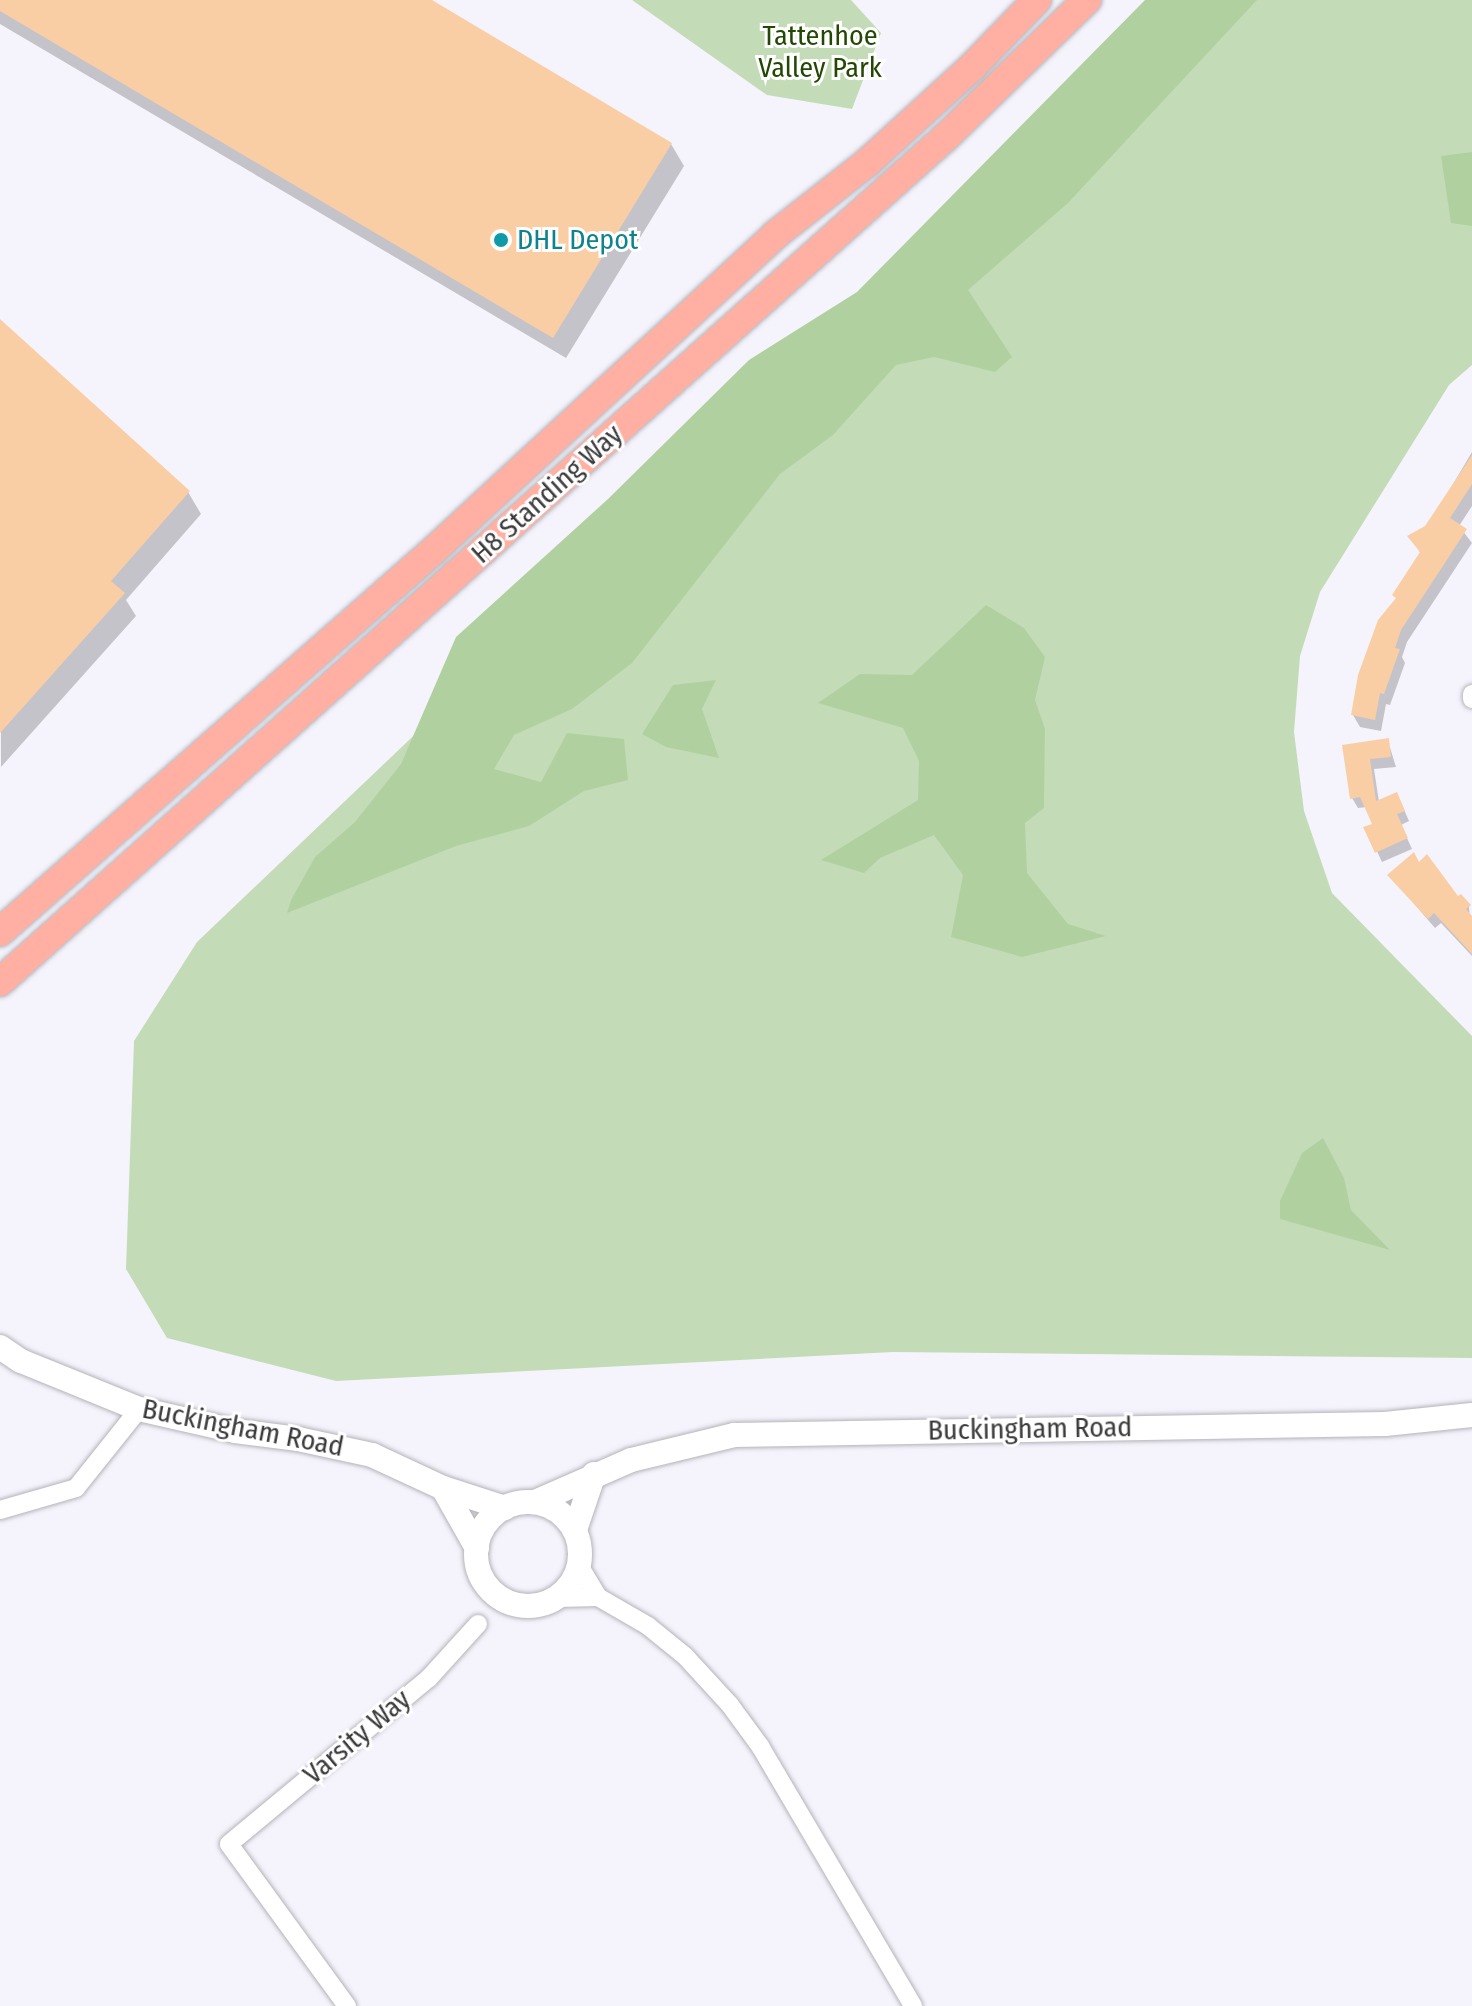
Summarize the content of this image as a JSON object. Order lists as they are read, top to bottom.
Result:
{
  "streets": {
    "highway": ["H8 Standing Way"],
    "main road": ["Buckingham Road"],
    "street": ["Varsity Way"]
  },
  "parks": ["Tattenhoe Valley Park"],
  "places": ["DHL Depot"]
}
